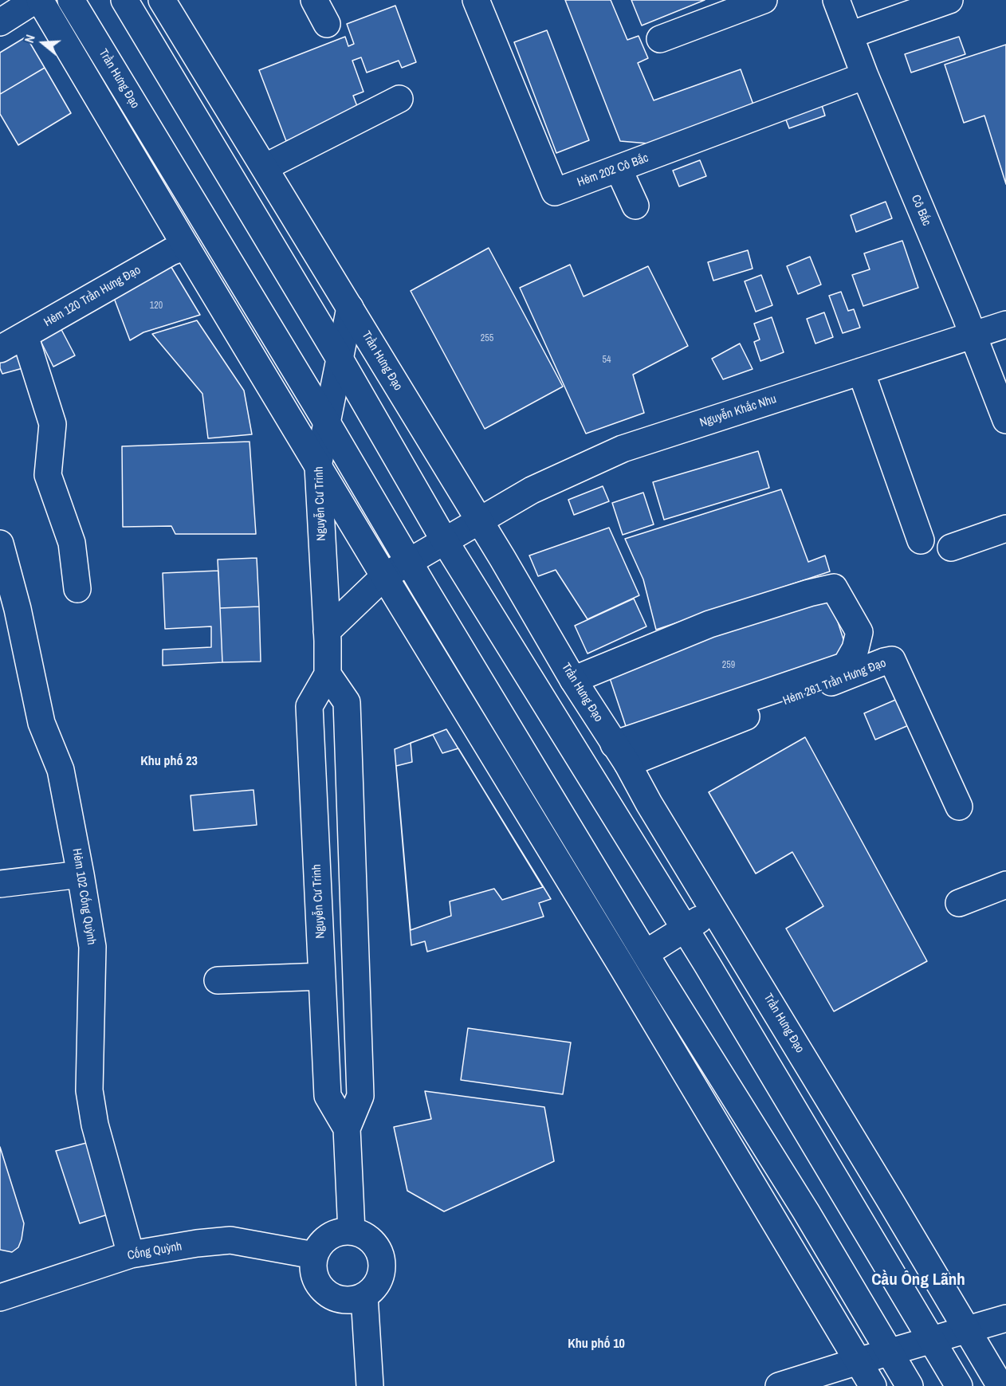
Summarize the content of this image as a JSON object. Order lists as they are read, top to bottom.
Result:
{
  "streets": {
    "main road": [
      "Trần Hưng Đạo",
      "Hẻm 202 Cô Bắc",
      "Cô Bắc",
      "Hẻm 120 Trần Hưng Đạo",
      "Nguyễn Khắc Nhu",
      "Nguyễn Cư Trinh",
      "Hẻm 261 Trần Hưng Đạo",
      "Hẻm 102 Cống Quỳnh",
      "Cống Quỳnh"
    ]
  },
  "crossings": [
    ["Trần Hưng Đạo", "Hẻm 120 Trần Hưng Đạo"],
    ["Trần Hưng Đạo", "Nguyễn Khắc Nhu"],
    ["Trần Hưng Đạo", "Nguyễn Cư Trinh"],
    ["Trần Hưng Đạo", "Hẻm 261 Trần Hưng Đạo"],
    ["Hẻm 202 Cô Bắc", "Cô Bắc"],
    ["Cô Bắc", "Nguyễn Khắc Nhu"],
    ["Nguyễn Khắc Nhu", "Nguyễn Cư Trinh"],
    ["Nguyễn Cư Trinh", "Cống Quỳnh"],
    ["Hẻm 102 Cống Quỳnh", "Cống Quỳnh"]
  ],
  "districts": ["Khu phố 23", "Cầu Ông Lãnh", "Khu phố 10"],
  "house_numbers": [
    "120",
    "255",
    "54",
    "259"
  ],
  "north": "left"
}
